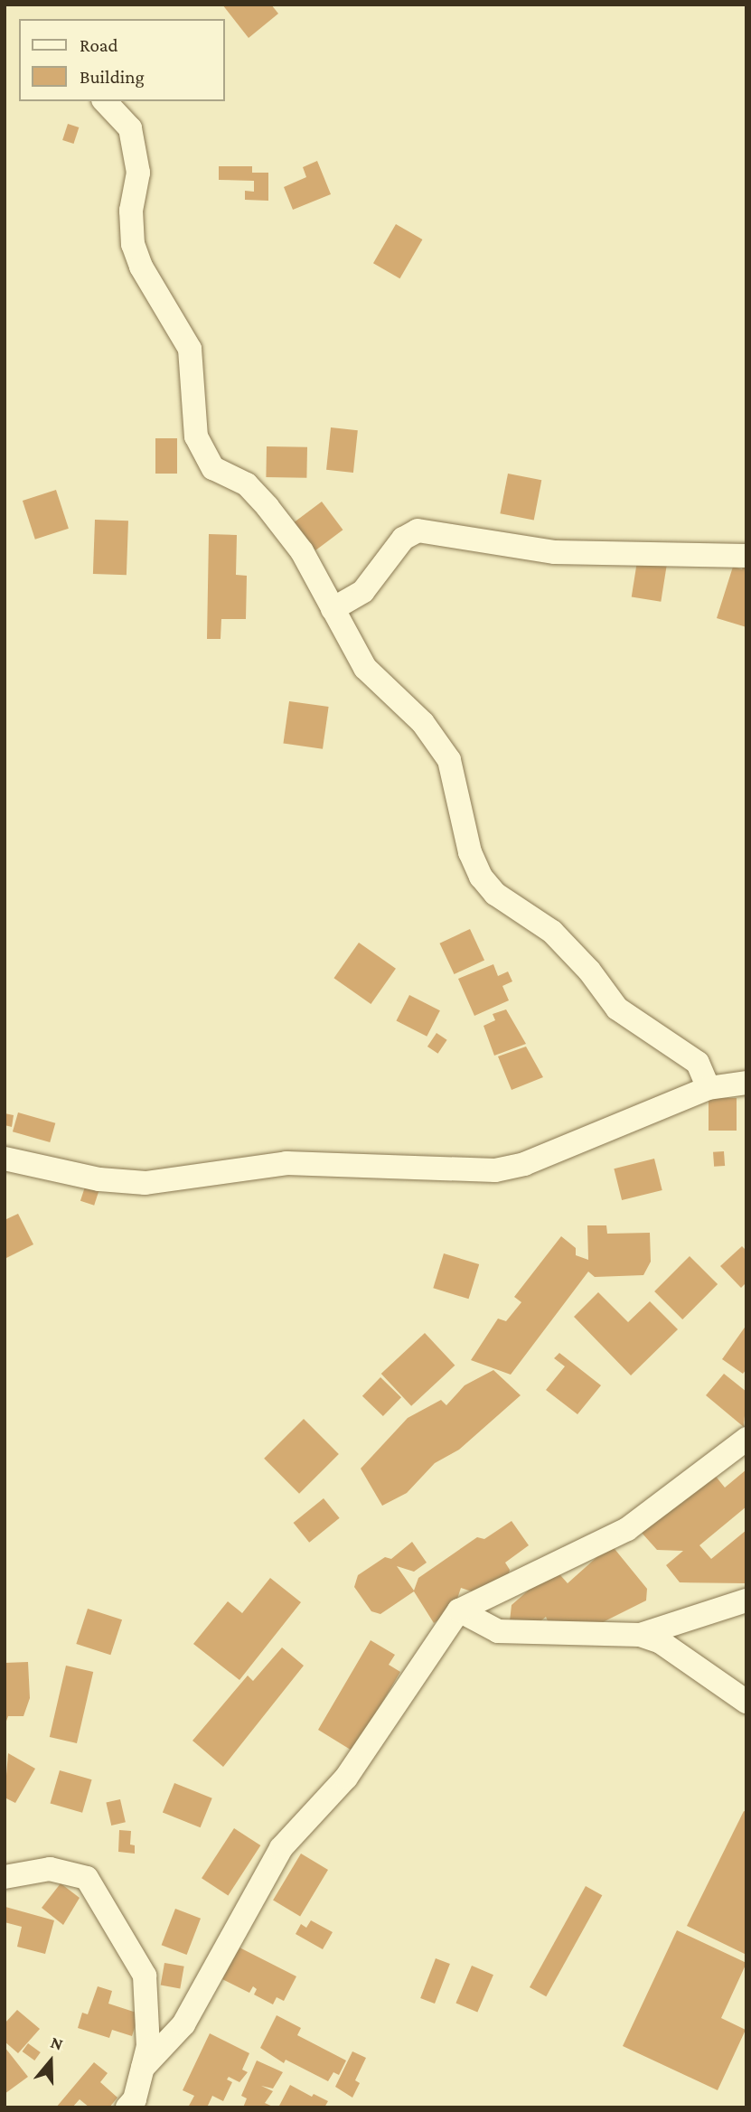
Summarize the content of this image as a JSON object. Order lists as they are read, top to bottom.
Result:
{
  "legend": ["Road", "Building"],
  "north": "top"
}
